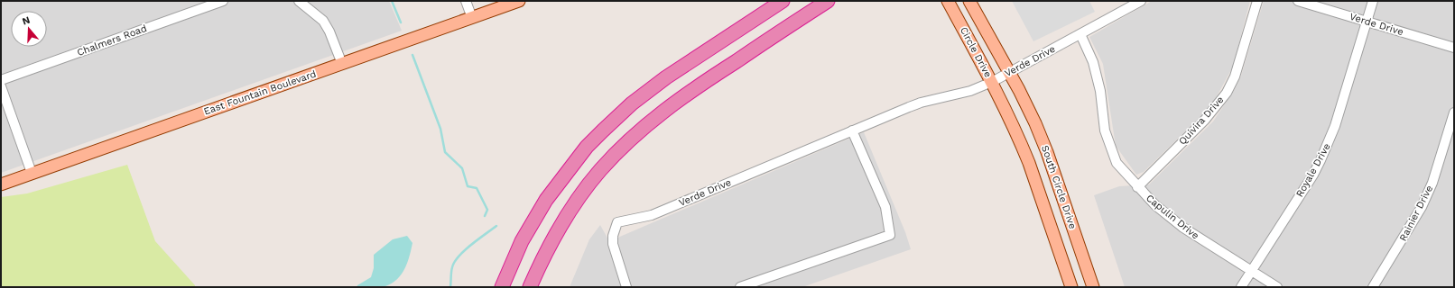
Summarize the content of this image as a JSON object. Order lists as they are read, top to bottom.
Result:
{
  "streets": {
    "main road": ["Circle Drive", "East Fountain Boulevard", "South Circle Drive"],
    "street": [
      "Verde Drive",
      "Chalmers Road",
      "Quivira Drive",
      "Royale Drive",
      "Rainier Drive",
      "Capulin Drive"
    ]
  },
  "crossings": [
    ["Verde Drive", "Circle Drive"],
    ["Verde Drive", "Royale Drive"],
    ["Verde Drive", "Capulin Drive"],
    ["Circle Drive", "South Circle Drive"],
    ["Quivira Drive", "Capulin Drive"],
    ["Royale Drive", "Capulin Drive"]
  ],
  "north": "top"
}
